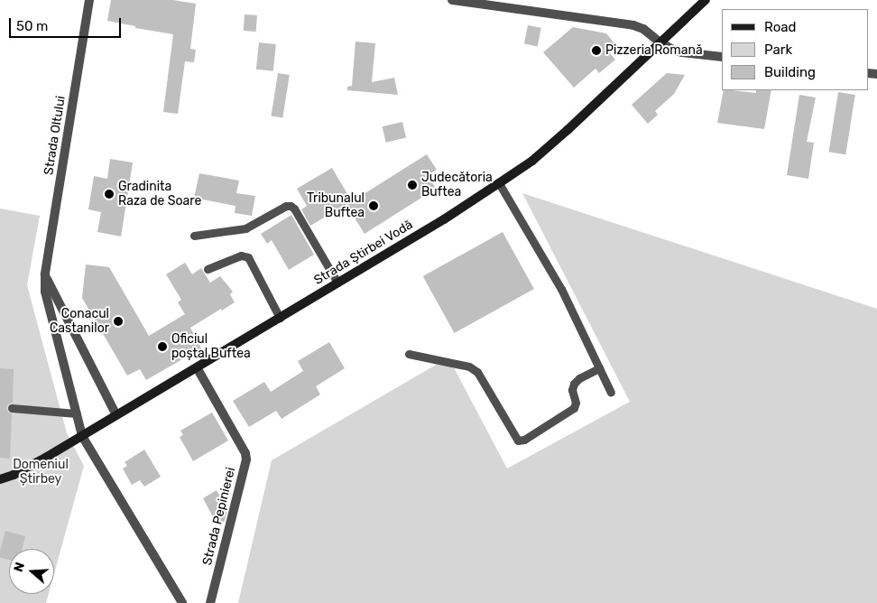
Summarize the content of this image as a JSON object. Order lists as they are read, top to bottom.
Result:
{
  "streets": {
    "street": ["Strada Oltului", "Strada Știrbei Vodă", "Strada Pepinierei"]
  },
  "crossings": [
    ["Strada Oltului", "Strada Știrbei Vodă"],
    ["Strada Știrbei Vodă", "Strada Pepinierei"]
  ],
  "parks": ["Domeniul Știrbey"],
  "places": [
    "Pizzeria Romană",
    "Judecătoria Buftea",
    "Gradinita Raza de Soare",
    "Tribunalul Buftea",
    "Conacul Castanilor",
    "Oficiul poștal Buftea"
  ],
  "legend": ["Road", "Park", "Building"],
  "scale_bar": "50 m",
  "north": "left"
}
